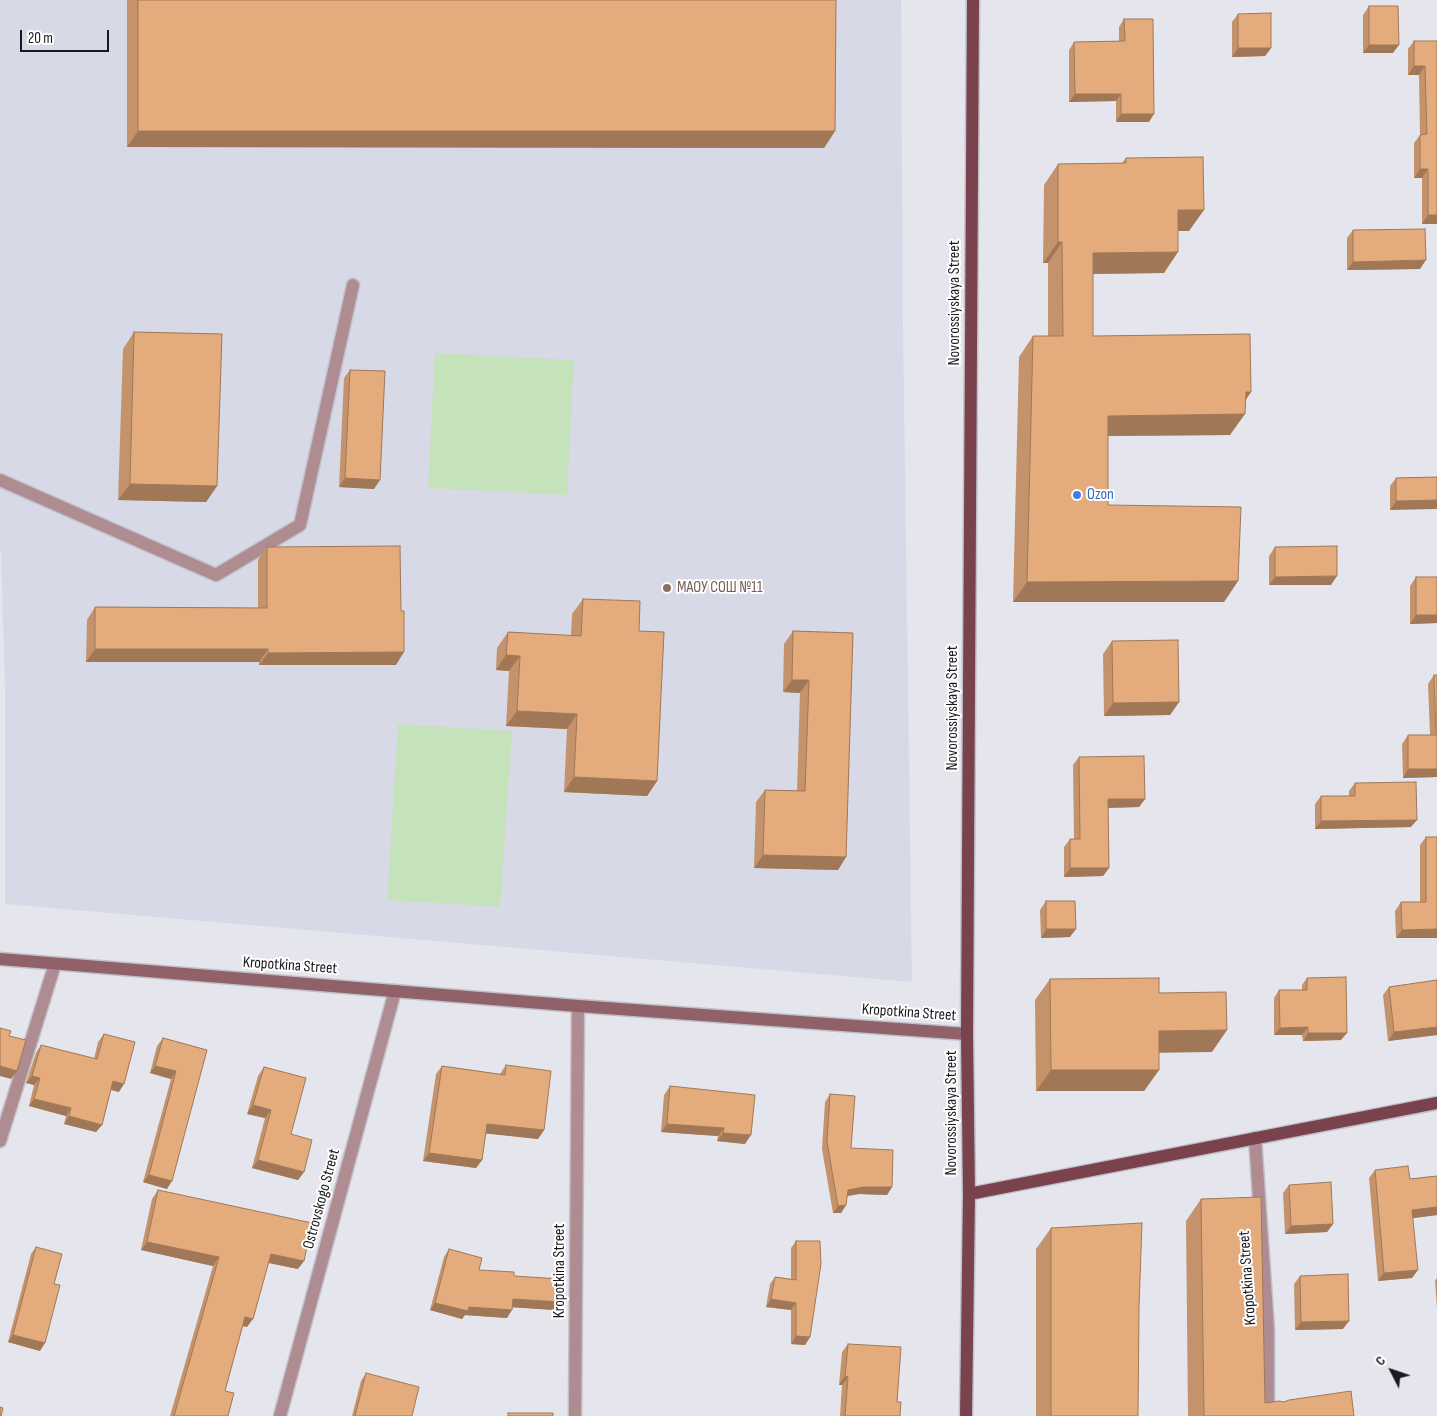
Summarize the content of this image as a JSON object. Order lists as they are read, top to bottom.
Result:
{
  "streets": {
    "main road": ["Novorossiyskaya Street", "Kropotkina Street"],
    "street": ["Ostrovskogo Street"]
  },
  "crossings": [
    ["Novorossiyskaya Street", "Kropotkina Street"],
    ["Kropotkina Street", "Ostrovskogo Street"]
  ],
  "places": ["Ozon", "МАОУ СОШ №11"],
  "scale_bar": "20 m",
  "north": "top left"
}
